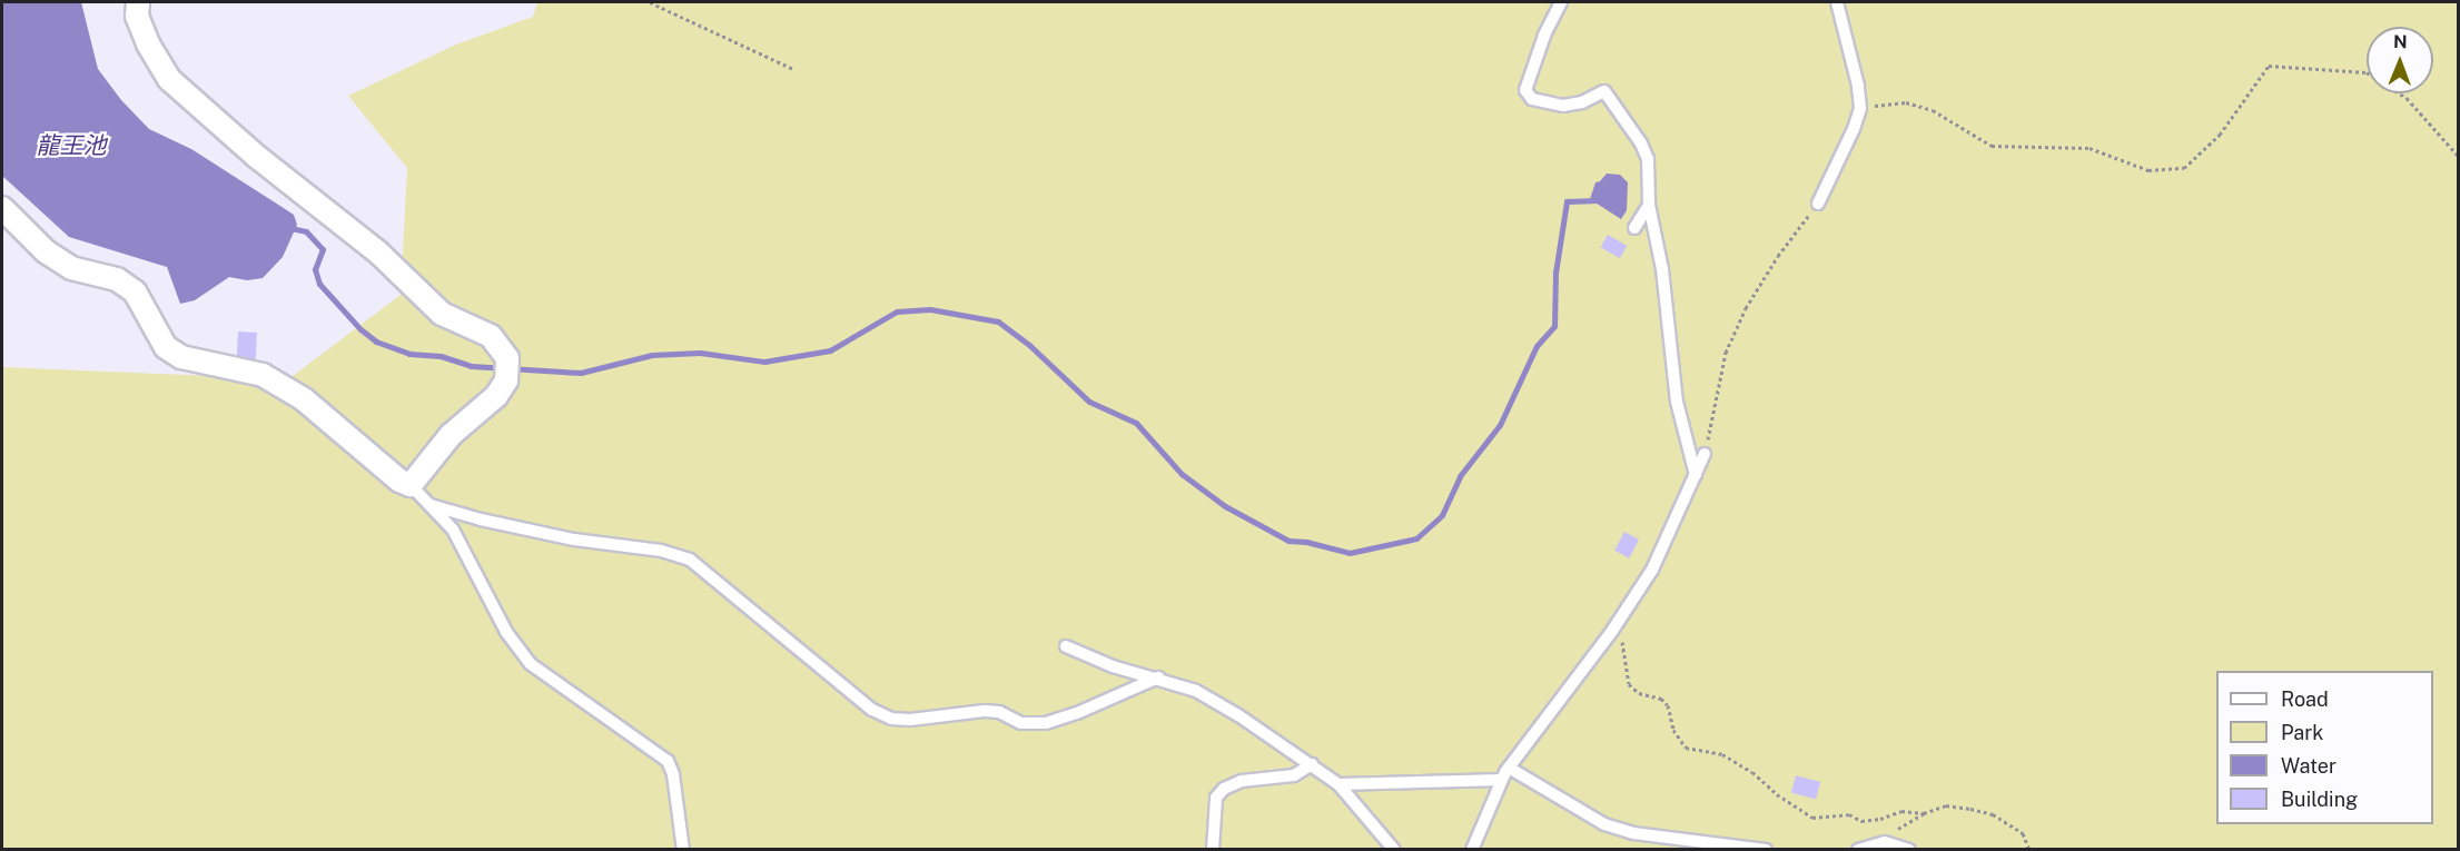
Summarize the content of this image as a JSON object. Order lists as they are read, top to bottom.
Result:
{
  "water": ["龍王池"],
  "legend": [
    "Road",
    "Park",
    "Water",
    "Building"
  ],
  "north": "top"
}
